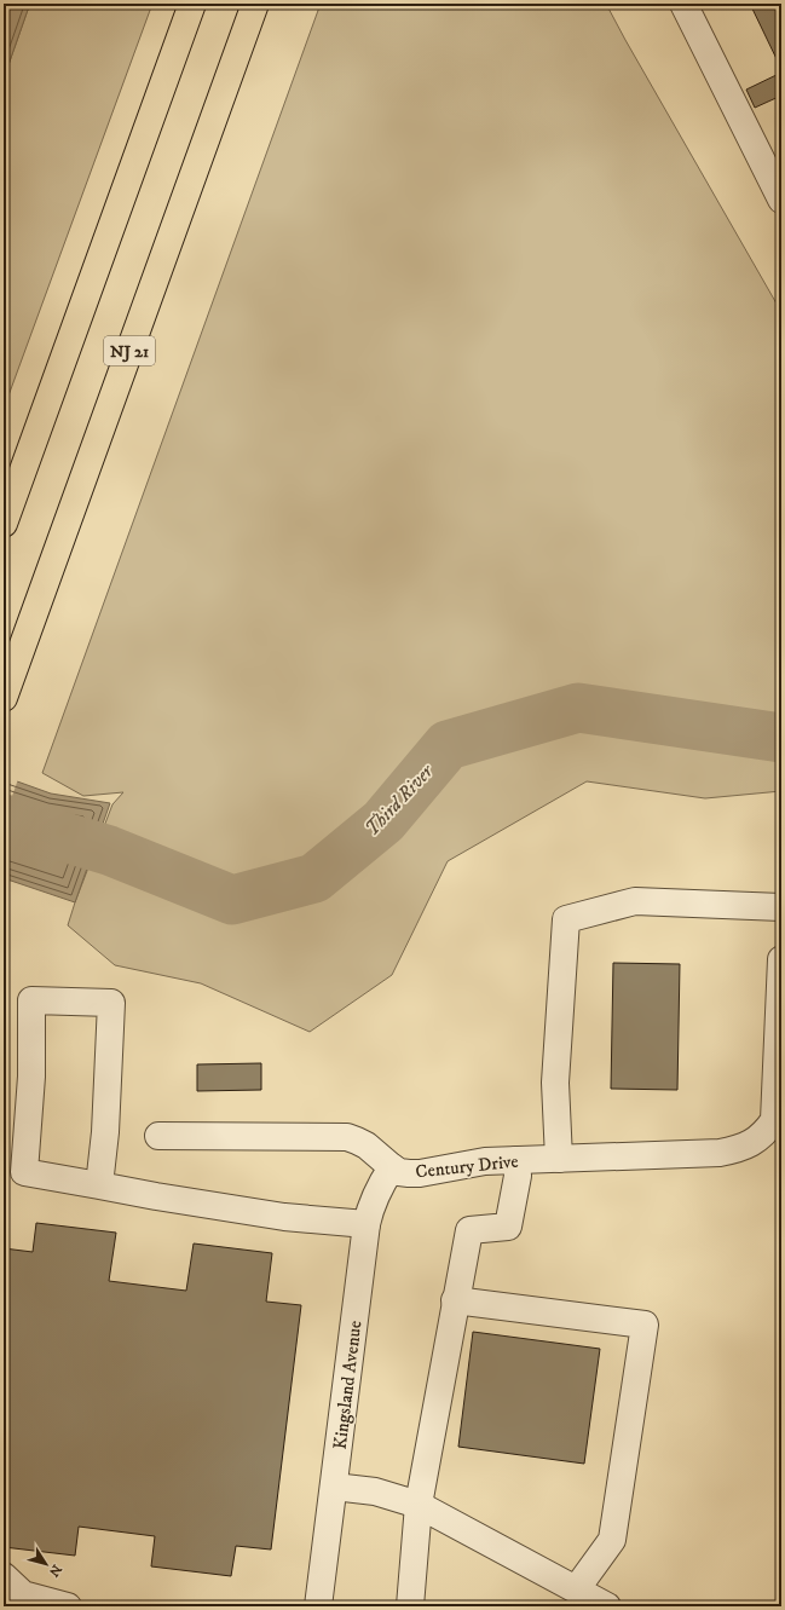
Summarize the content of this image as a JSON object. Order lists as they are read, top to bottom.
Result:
{
  "streets": {
    "highway": ["NJ 21"],
    "street": ["Century Drive", "Kingsland Avenue"]
  },
  "crossings": [
    ["Century Drive", "Kingsland Avenue"]
  ],
  "water": ["Third River"],
  "north": "bottom right"
}
